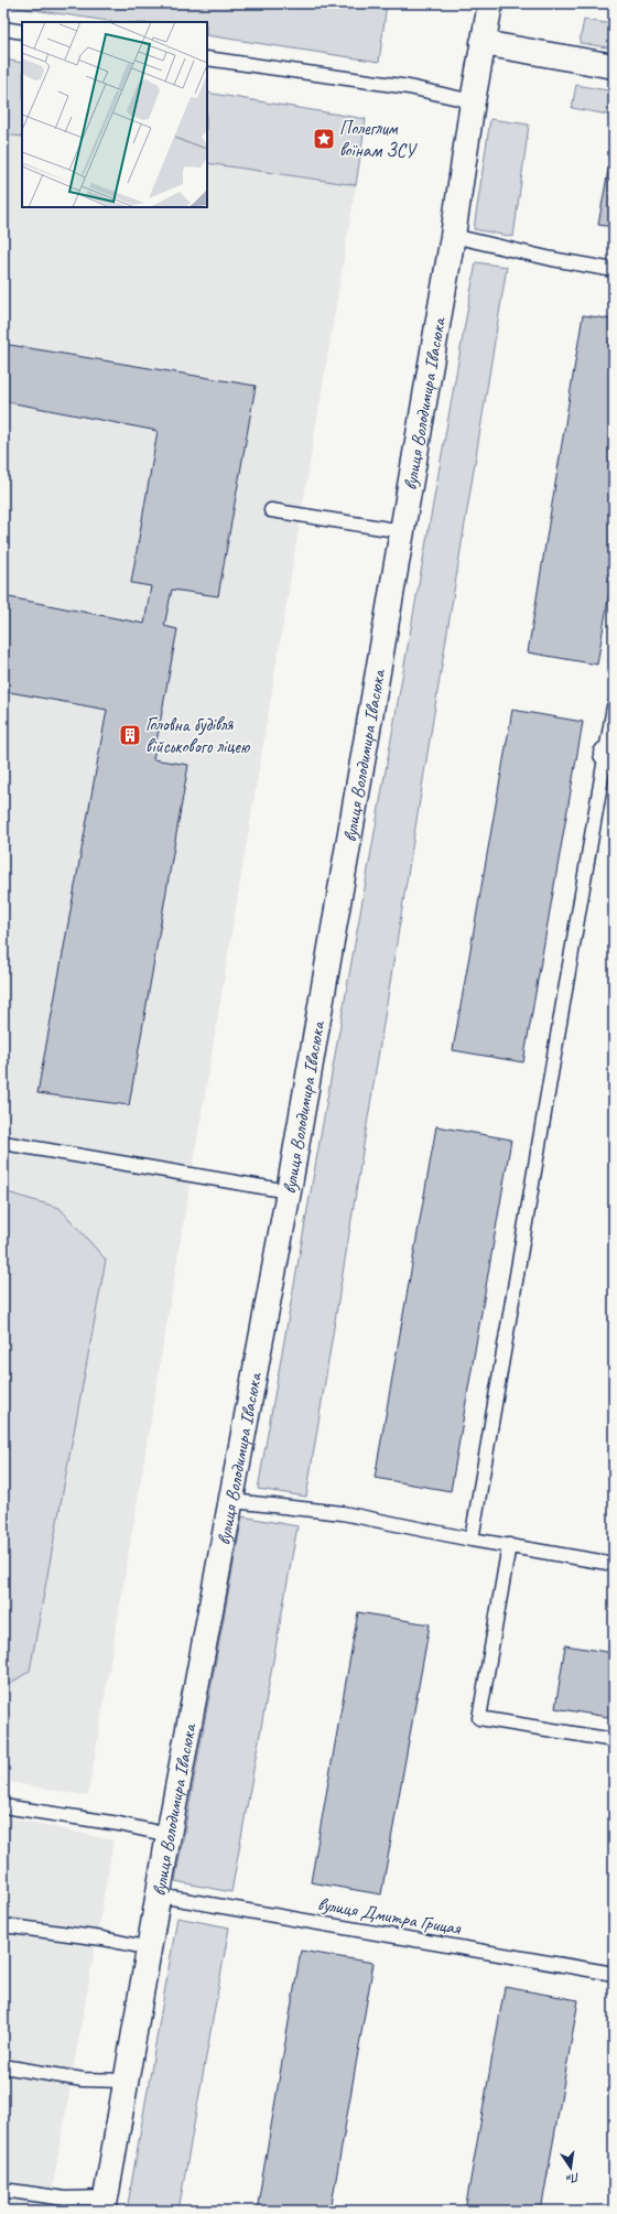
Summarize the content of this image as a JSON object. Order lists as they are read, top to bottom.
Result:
{
  "streets": {
    "street": ["вулиця Володимира Івасюка"],
    "lane": ["вулиця Дмитра Грицая"]
  },
  "crossings": [
    ["вулиця Володимира Івасюка", "вулиця Дмитра Грицая"]
  ],
  "places": {
    "place": ["Полеглим воїнам ЗСУ"],
    "building": ["Головна будівля військового ліцею"]
  },
  "north": "bottom"
}
